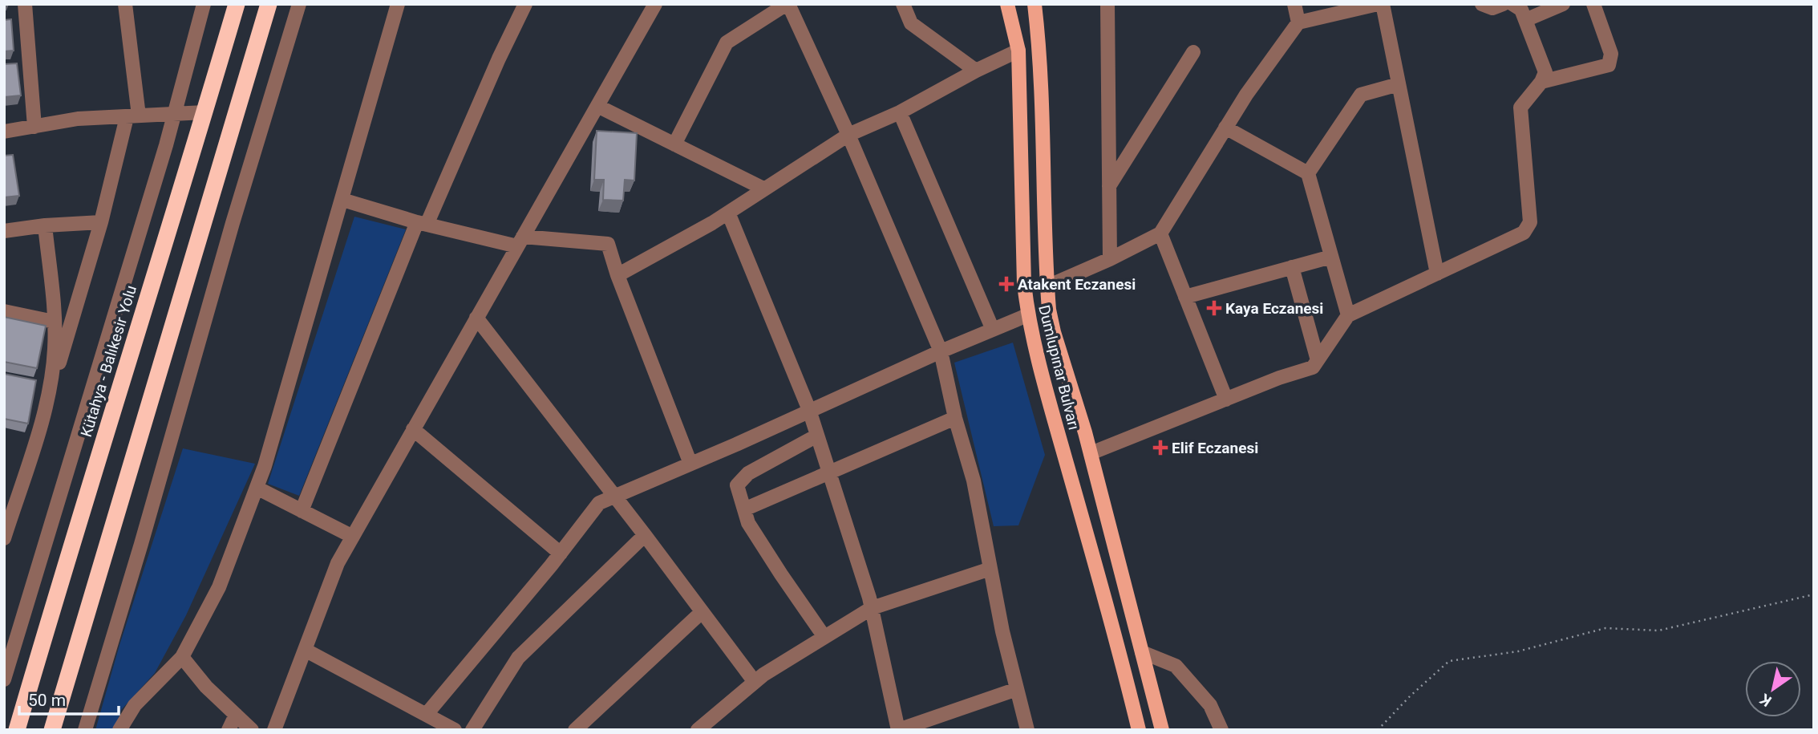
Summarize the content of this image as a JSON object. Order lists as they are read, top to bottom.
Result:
{
  "streets": {
    "highway": ["Kütahya - Balıkesir Yolu"],
    "main road": ["Dumlupınar Bulvarı"]
  },
  "places": {
    "health": ["Atakent Eczanesi", "Kaya Eczanesi", "Elif Eczanesi"]
  },
  "scale_bar": "50 m",
  "north": "bottom left"
}
